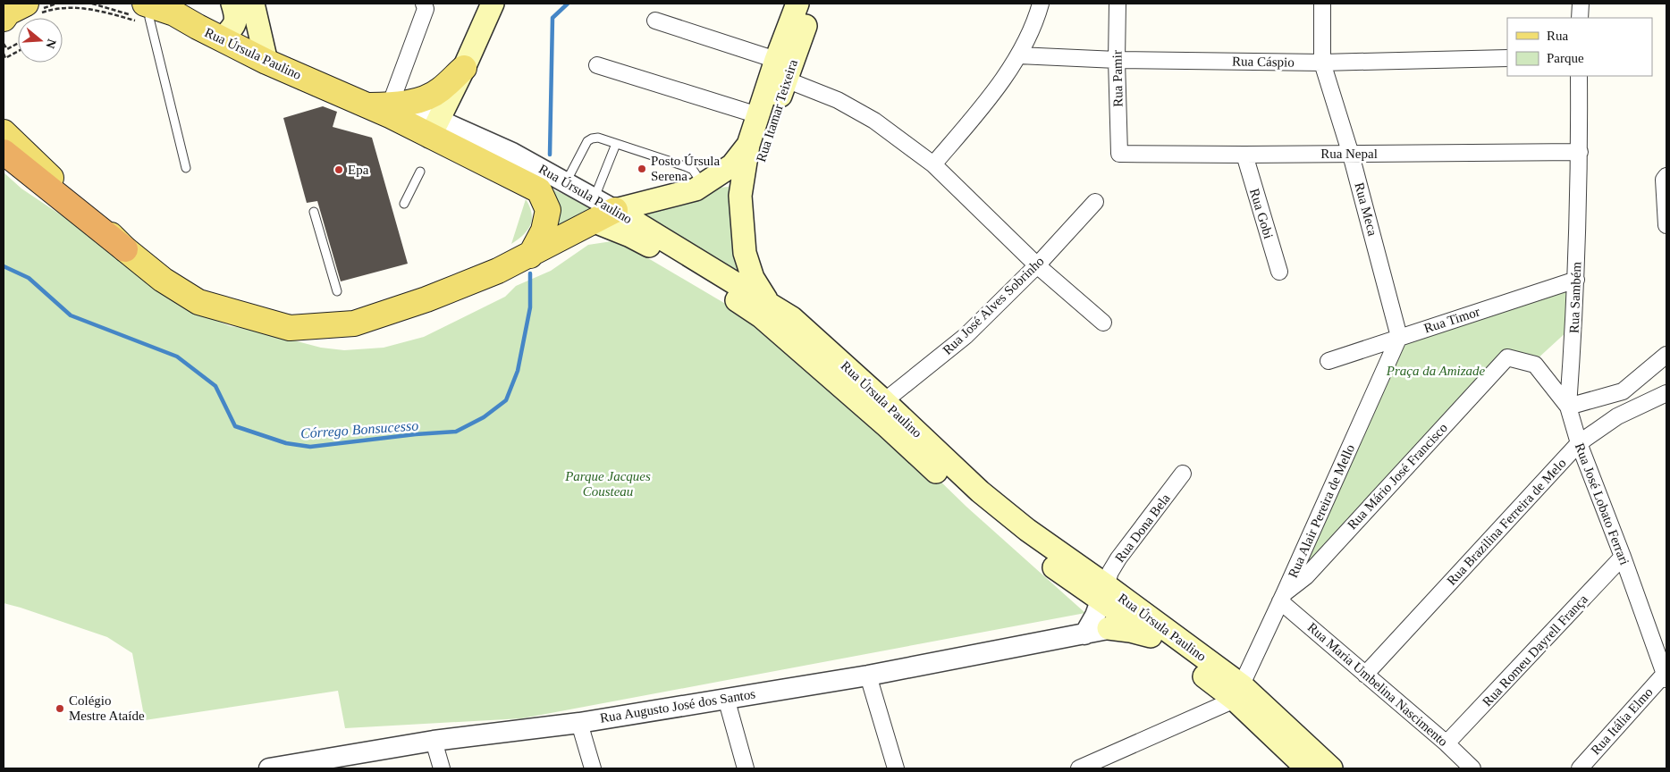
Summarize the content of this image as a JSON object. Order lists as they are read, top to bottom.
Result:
{
  "streets": {
    "main road": ["Rua Úrsula Paulino", "Rua Itamar Teixeira"],
    "street": [
      "Rua Cáspio",
      "Rua Pamir",
      "Rua Nepal",
      "Rua Meca",
      "Rua Gobi",
      "Rua Sambém",
      "Rua José Alves Sobrinho",
      "Rua Timor",
      "Rua Mário José Francisco",
      "Rua José Lobato Ferrari",
      "Rua Alair Pereira de Mello",
      "Rua Brazilina Ferreira de Melo",
      "Rua Dona Bela",
      "Rua Romeu Dayrell França",
      "Rua Maria Umbelina Nascimento",
      "Rua Augusto José dos Santos",
      "Rua Itália Elmo"
    ]
  },
  "crossings": [
    ["Rua Úrsula Paulino", "Rua Itamar Teixeira"],
    ["Rua Úrsula Paulino", "Rua José Alves Sobrinho"],
    ["Rua Úrsula Paulino", "Rua Alair Pereira de Mello"],
    ["Rua Úrsula Paulino", "Rua Dona Bela"],
    ["Rua Úrsula Paulino", "Rua Augusto José dos Santos"],
    ["Rua Cáspio", "Rua Pamir"],
    ["Rua Cáspio", "Rua Meca"],
    ["Rua Pamir", "Rua Nepal"],
    ["Rua Nepal", "Rua Meca"],
    ["Rua Nepal", "Rua Gobi"],
    ["Rua Nepal", "Rua Sambém"],
    ["Rua Meca", "Rua Timor"],
    ["Rua Meca", "Rua Alair Pereira de Mello"],
    ["Rua Sambém", "Rua Timor"],
    ["Rua Sambém", "Rua José Lobato Ferrari"],
    ["Rua Timor", "Rua Alair Pereira de Mello"],
    ["Rua Mário José Francisco", "Rua José Lobato Ferrari"],
    ["Rua Mário José Francisco", "Rua Alair Pereira de Mello"],
    ["Rua Mário José Francisco", "Rua Maria Umbelina Nascimento"],
    ["Rua José Lobato Ferrari", "Rua Brazilina Ferreira de Melo"],
    ["Rua José Lobato Ferrari", "Rua Romeu Dayrell França"],
    ["Rua José Lobato Ferrari", "Rua Itália Elmo"],
    ["Rua Alair Pereira de Mello", "Rua Maria Umbelina Nascimento"],
    ["Rua Brazilina Ferreira de Melo", "Rua Maria Umbelina Nascimento"],
    ["Rua Romeu Dayrell França", "Rua Maria Umbelina Nascimento"]
  ],
  "water": ["Córrego Bonsucesso"],
  "parks": ["Praça da Amizade", "Parque Jacques Cousteau"],
  "places": ["Posto Úrsula Serena", "Epa", "Colégio Mestre Ataíde"],
  "legend": ["Rua", "Parque"],
  "north": "right"
}
